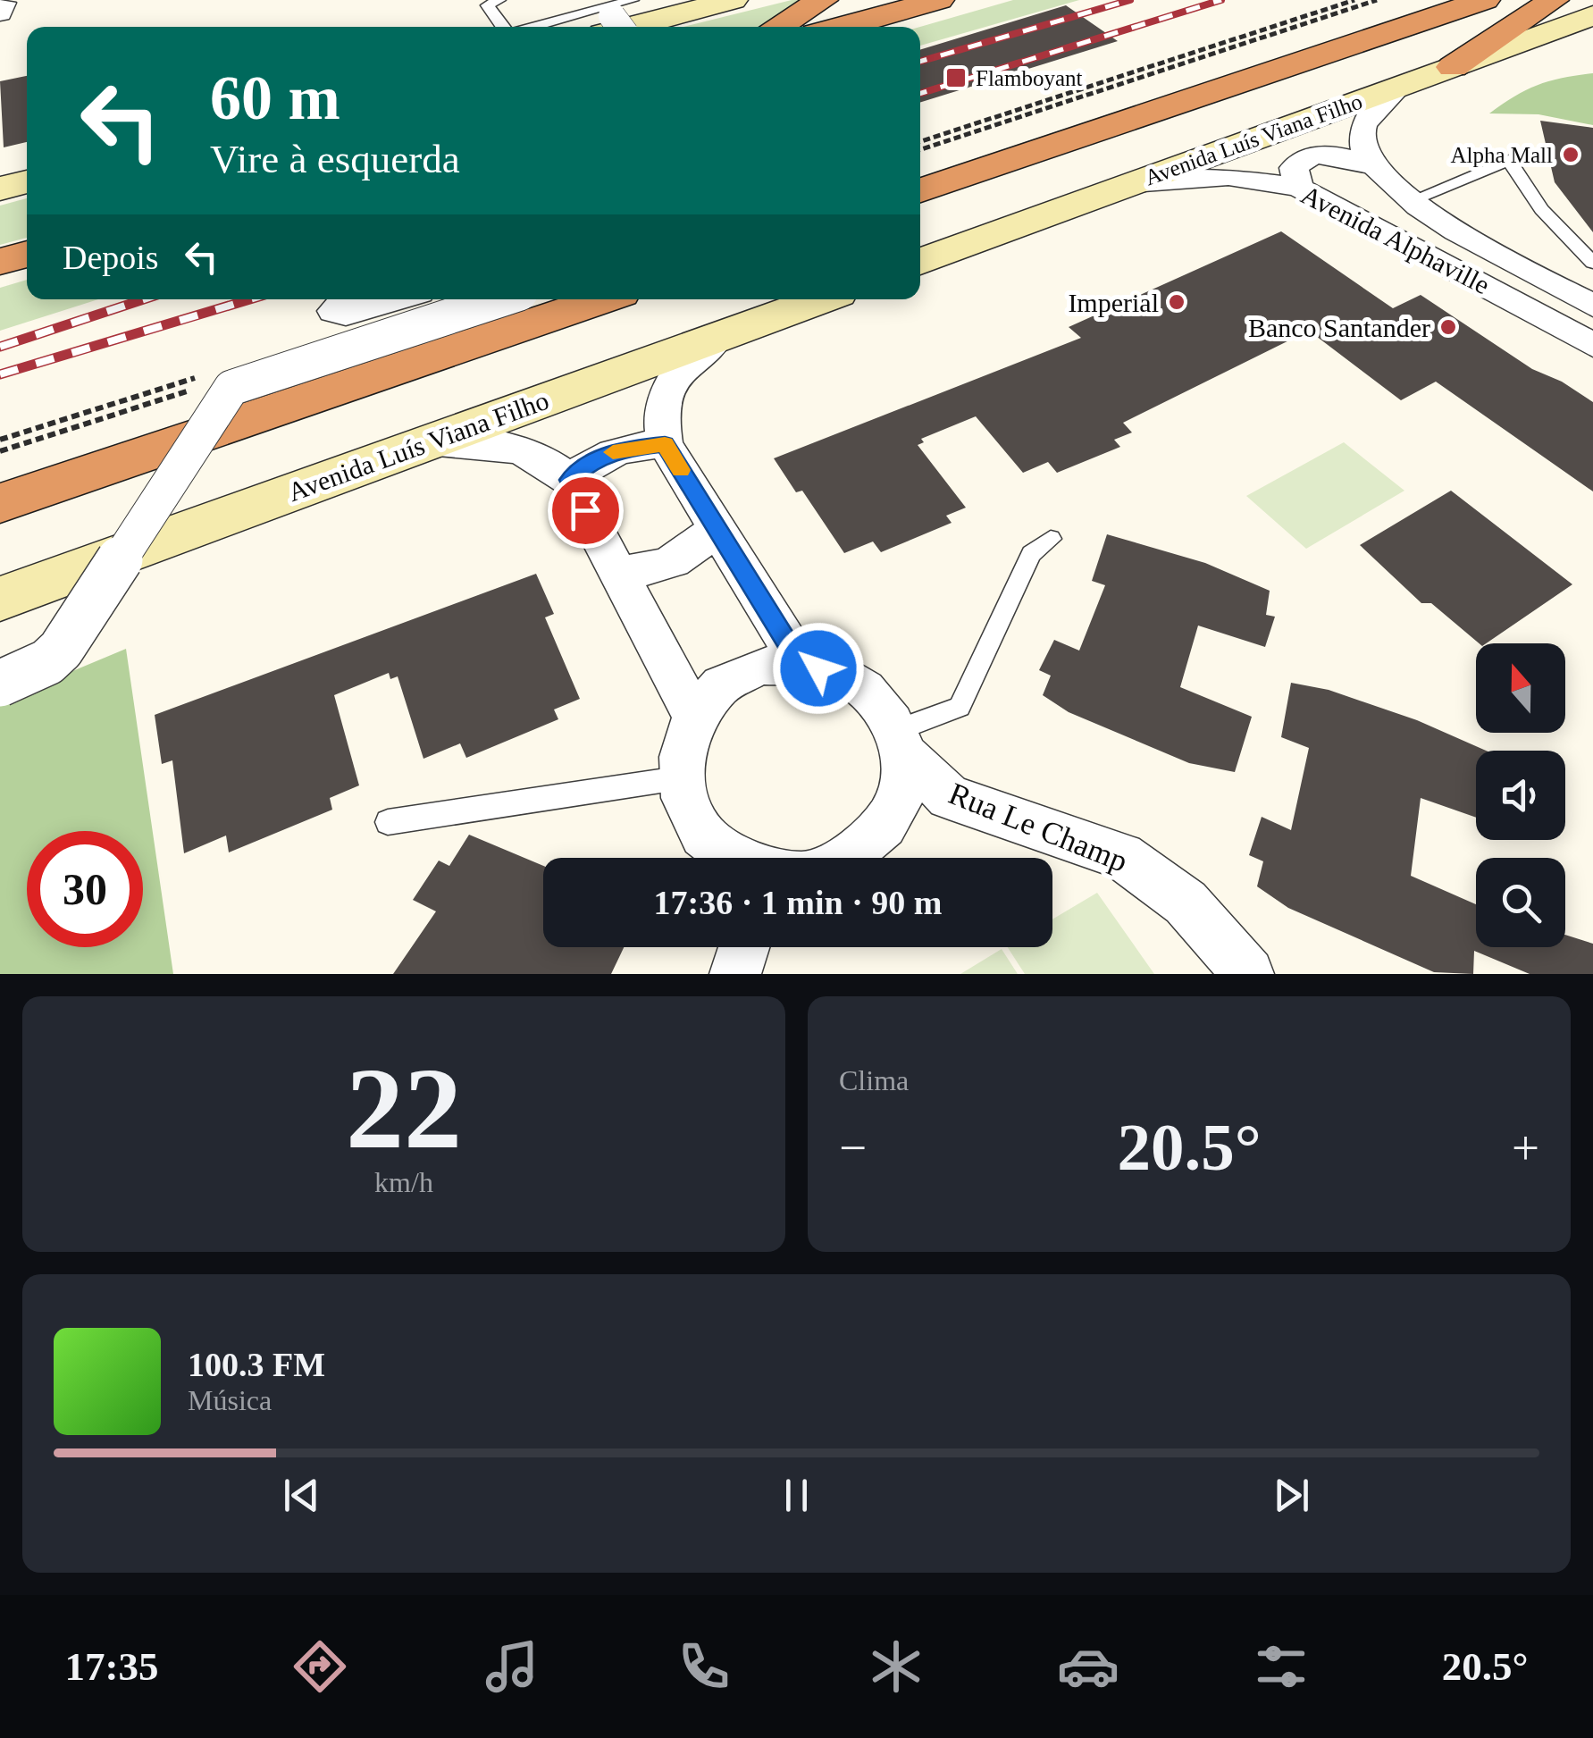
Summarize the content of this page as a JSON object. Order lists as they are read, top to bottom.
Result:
{
  "streets": {
    "main road": ["Avenida Luís Viana Filho"],
    "street": ["Avenida Alphaville", "Rua Le Champ"]
  },
  "crossings": [
    ["Avenida Luís Viana Filho", "Avenida Alphaville"]
  ],
  "places": {
    "transit": ["Flamboyant"],
    "other": ["Alpha Mall", "Imperial", "Banco Santander"]
  },
  "north": "top",
  "page": {
    "turn": ["60 m", "Vire à esquerda"],
    "then": "Depois",
    "limit": "30",
    "trip": "17:36 · 1 min · 90 m",
    "tile": [
      ["22", "km/h"],
      "Clima"
    ],
    "heat": ["−", "20.5°", "+"],
    "song": ["100.3 FM", "Música"],
    "tabs": ["17:35", "20.5°"]
  }
}
